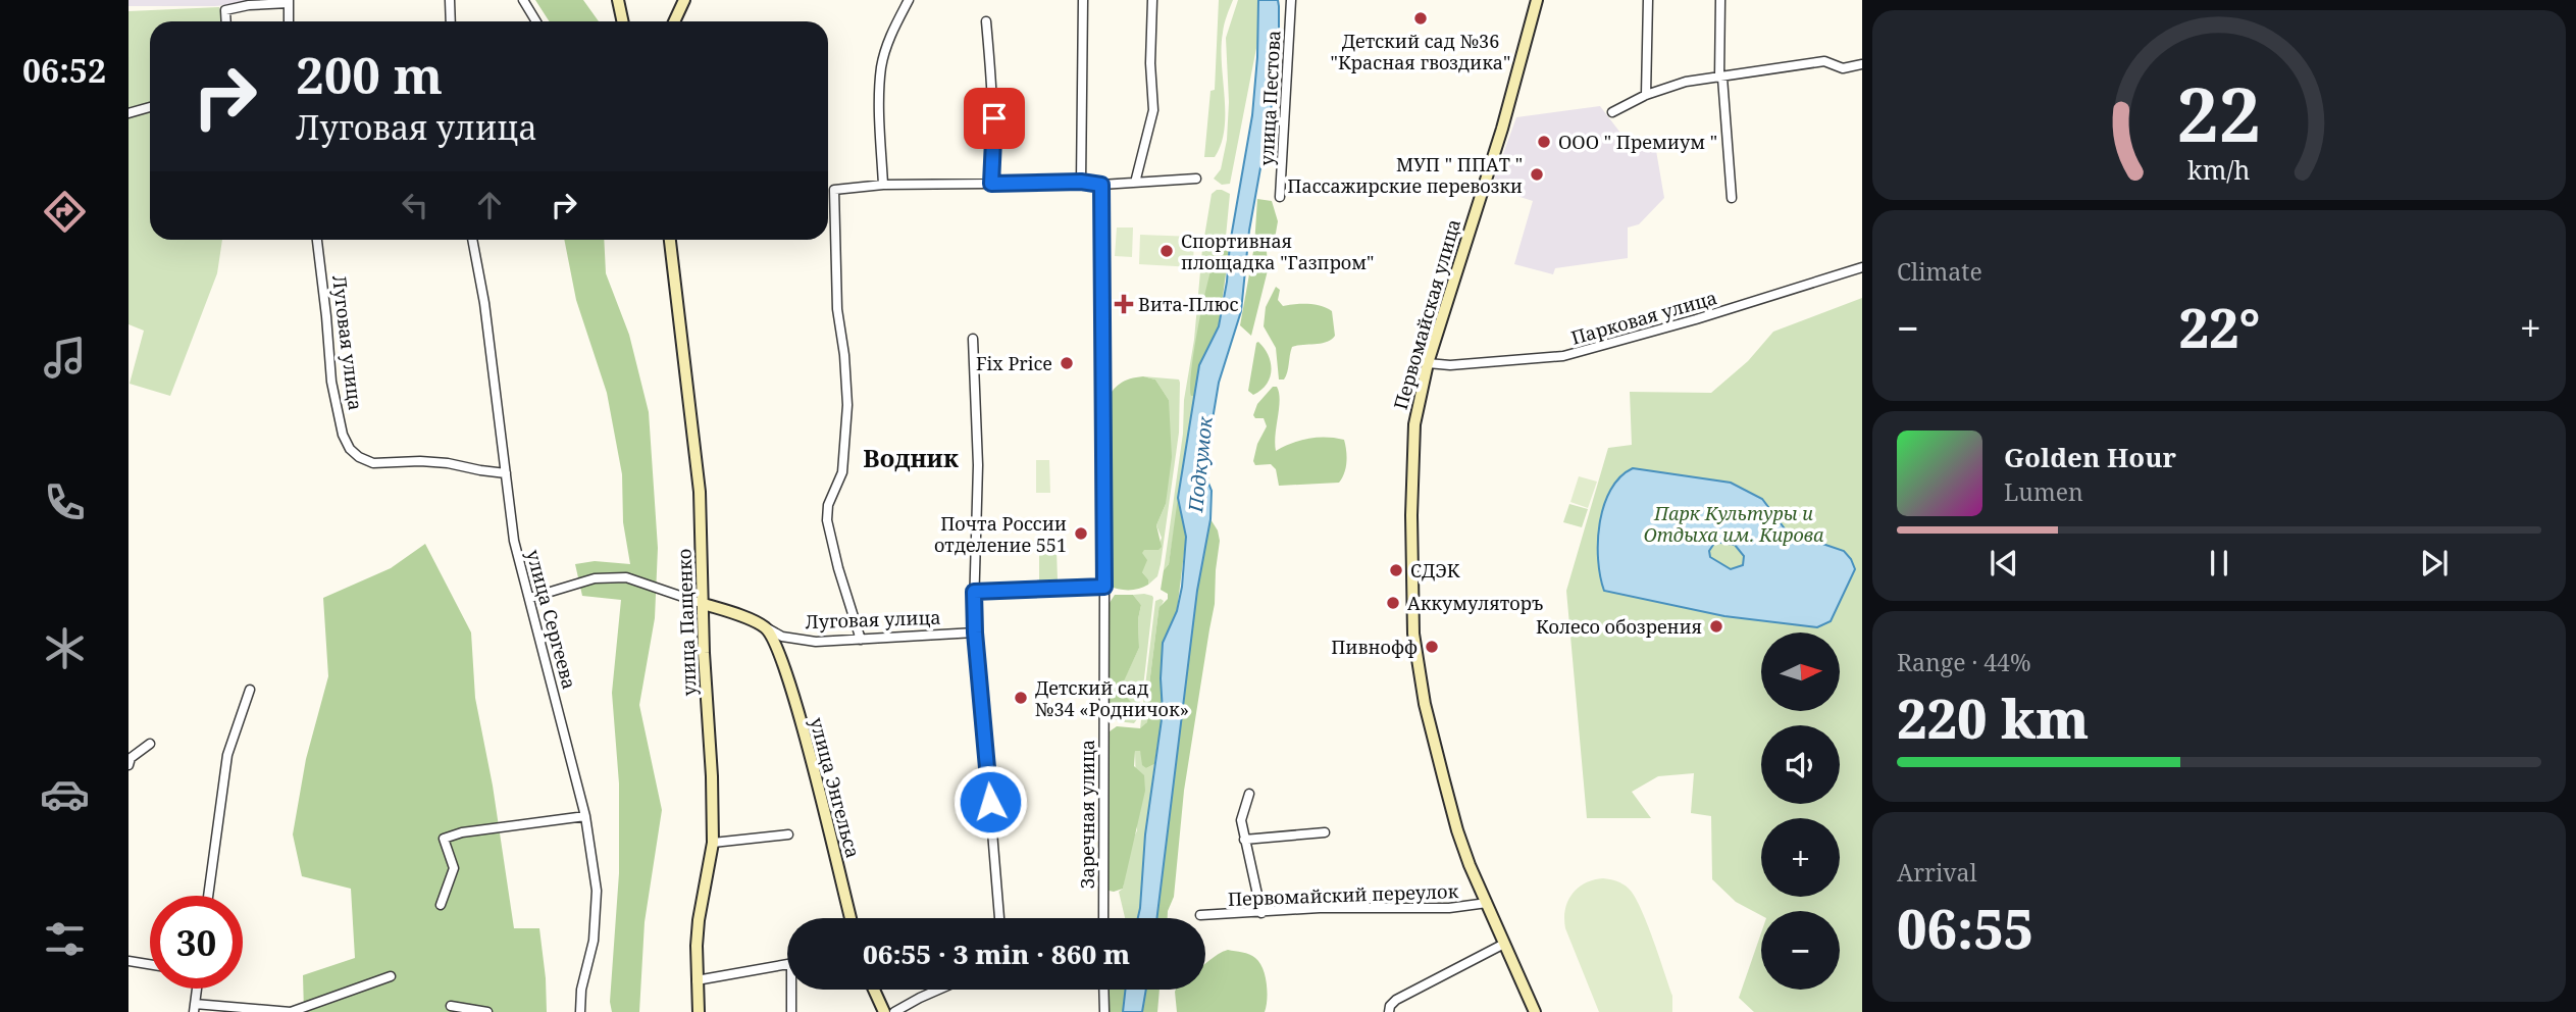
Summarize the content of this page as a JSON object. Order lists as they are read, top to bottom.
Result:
{
  "streets": {
    "street": [
      "улица Пестова",
      "Первомайская улица",
      "Парковая улица",
      "Луговая улица",
      "улица Сергеева",
      "улица Пащенко",
      "улица Энгельса",
      "Заречная улица",
      "Первомайский переулок"
    ]
  },
  "crossings": [
    ["Первомайская улица", "Парковая улица"],
    ["Первомайская улица", "Первомайский переулок"],
    ["Луговая улица", "улица Сергеева"],
    ["Луговая улица", "улица Пащенко"],
    ["Луговая улица", "улица Энгельса"]
  ],
  "districts": ["Водник"],
  "water": ["Подкумок"],
  "parks": ["Парк Культуры и Отдыха им. Кирова"],
  "places": {
    "other": [
      "Детский сад №36 \"Красная гвоздика\"",
      "ООО \" Премиум \"",
      "МУП \" ППАТ \" Пассажирские перевозки",
      "Спортивная площадка \"Газпром\"",
      "Fix Price",
      "Почта России отделение 551",
      "СДЭК",
      "Аккумуляторъ",
      "Колесо обозрения",
      "Пивнофф",
      "Детский сад №34 «Родничок»"
    ],
    "health": ["Вита-Плюс"]
  },
  "north": "right",
  "page": {
    "tabs": "06:52",
    "turn": ["200 m", "Луговая улица"],
    "tile": [
      "Climate",
      ["Range · 44%", "220 km"],
      ["Arrival", "06:55"]
    ],
    "heat": ["−", "22°", "+"],
    "song": ["Golden Hour", "Lumen"],
    "map_buttons": ["+", "−"],
    "limit": "30",
    "trip": "06:55 · 3 min · 860 m",
    "gauge": ["22", "km/h"]
  }
}
